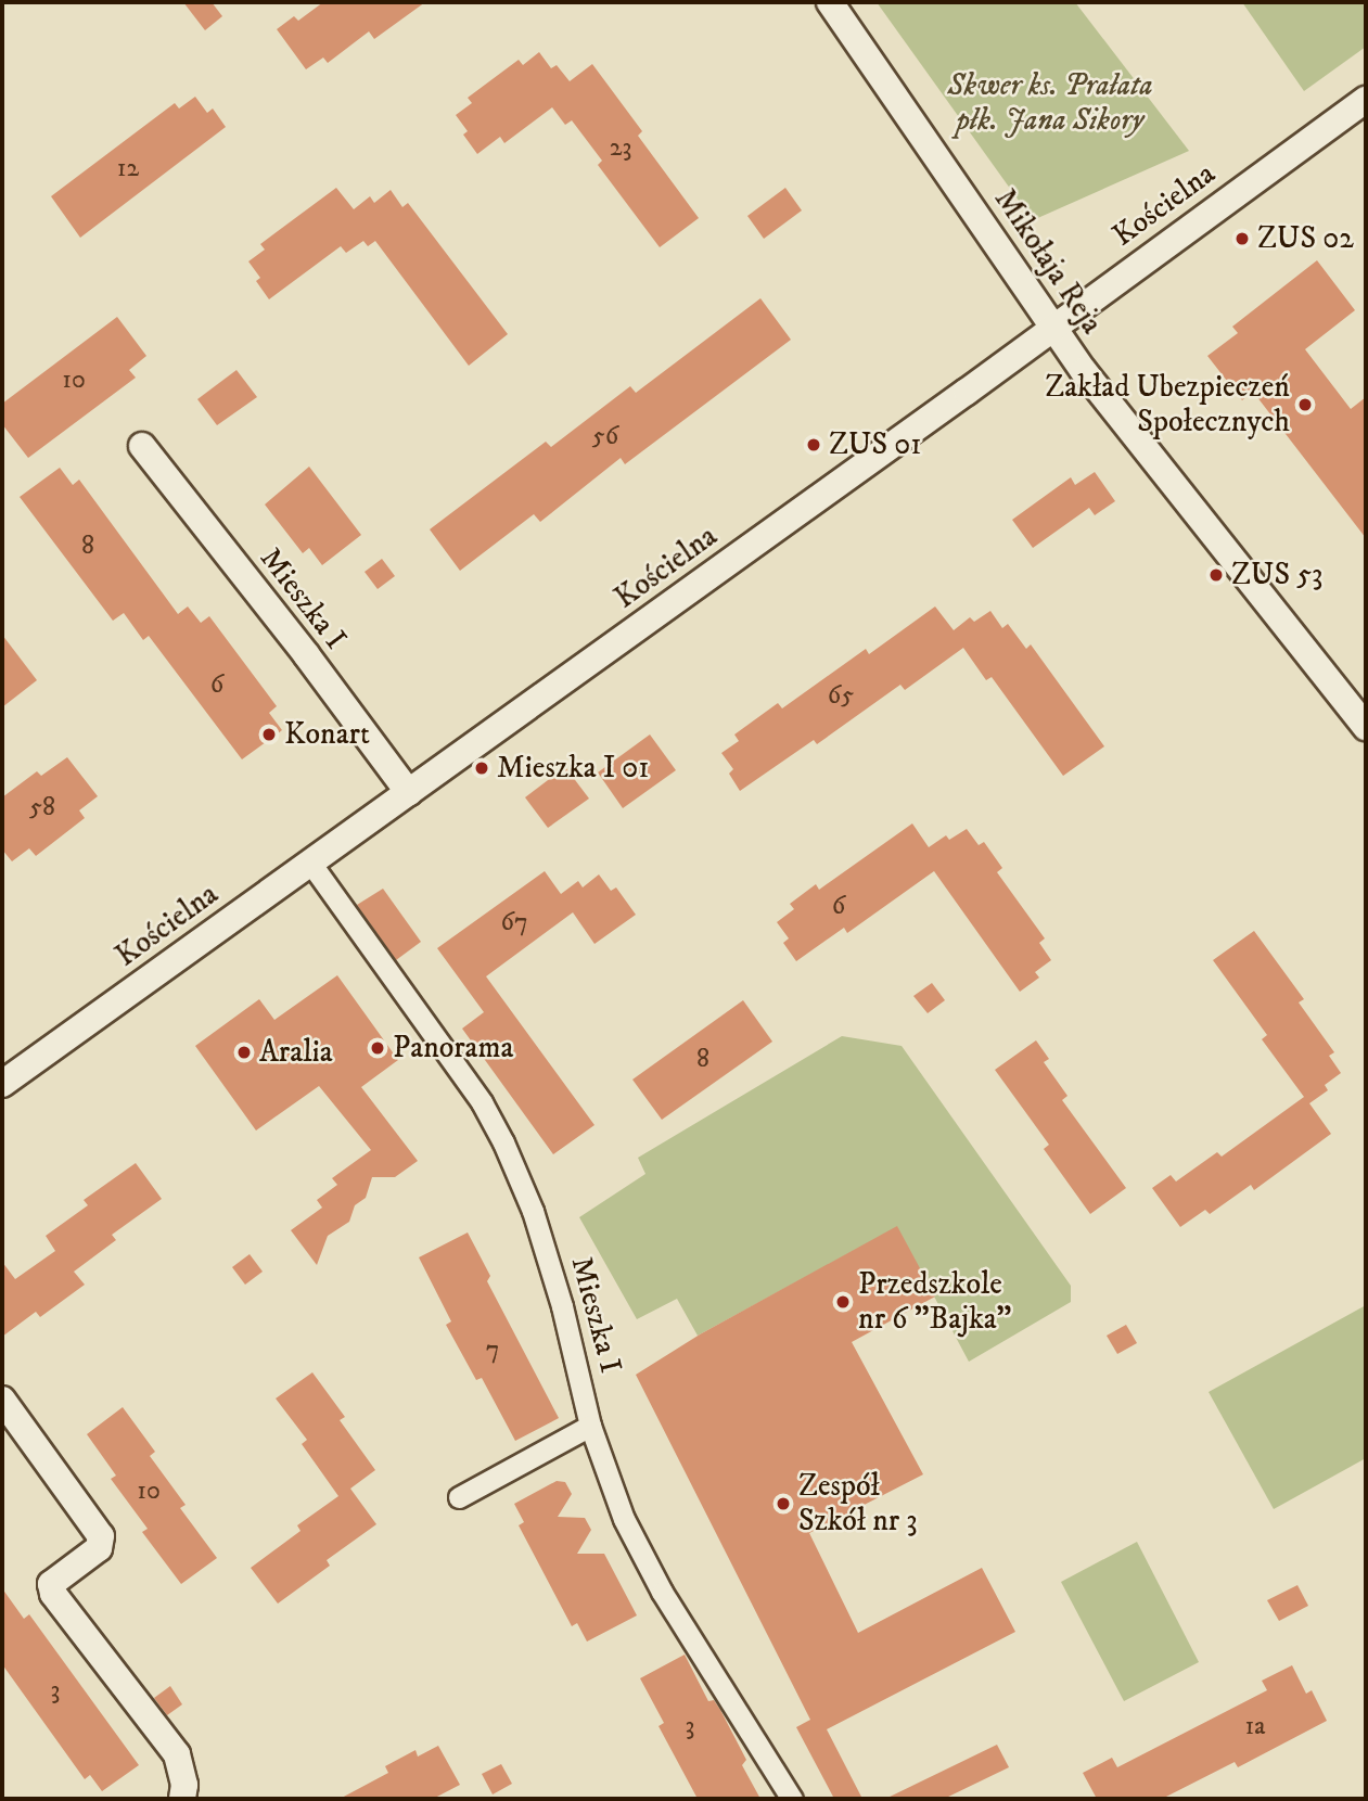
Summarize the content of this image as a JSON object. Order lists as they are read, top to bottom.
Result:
{
  "streets": {
    "street": ["Kościelna", "Mikołaja Reja", "Mieszka I"]
  },
  "crossings": [
    ["Kościelna", "Mikołaja Reja"],
    ["Kościelna", "Mieszka I"]
  ],
  "parks": ["Skwer ks. Prałata płk. Jana Sikory"],
  "places": [
    "ZUS 02",
    "Zakład Ubezpieczeń Społecznych",
    "ZUS 01",
    "ZUS 53",
    "Konart",
    "Mieszka I 01",
    "Panorama",
    "Aralia",
    "Przedszkole nr 6 \"Bajka\"",
    "Zespół Szkół nr 3"
  ],
  "house_numbers": [
    "23",
    "12",
    "10",
    "56",
    "8",
    "6",
    "65",
    "58",
    "6",
    "67",
    "8",
    "7",
    "10",
    "3",
    "3",
    "1a"
  ]
}
